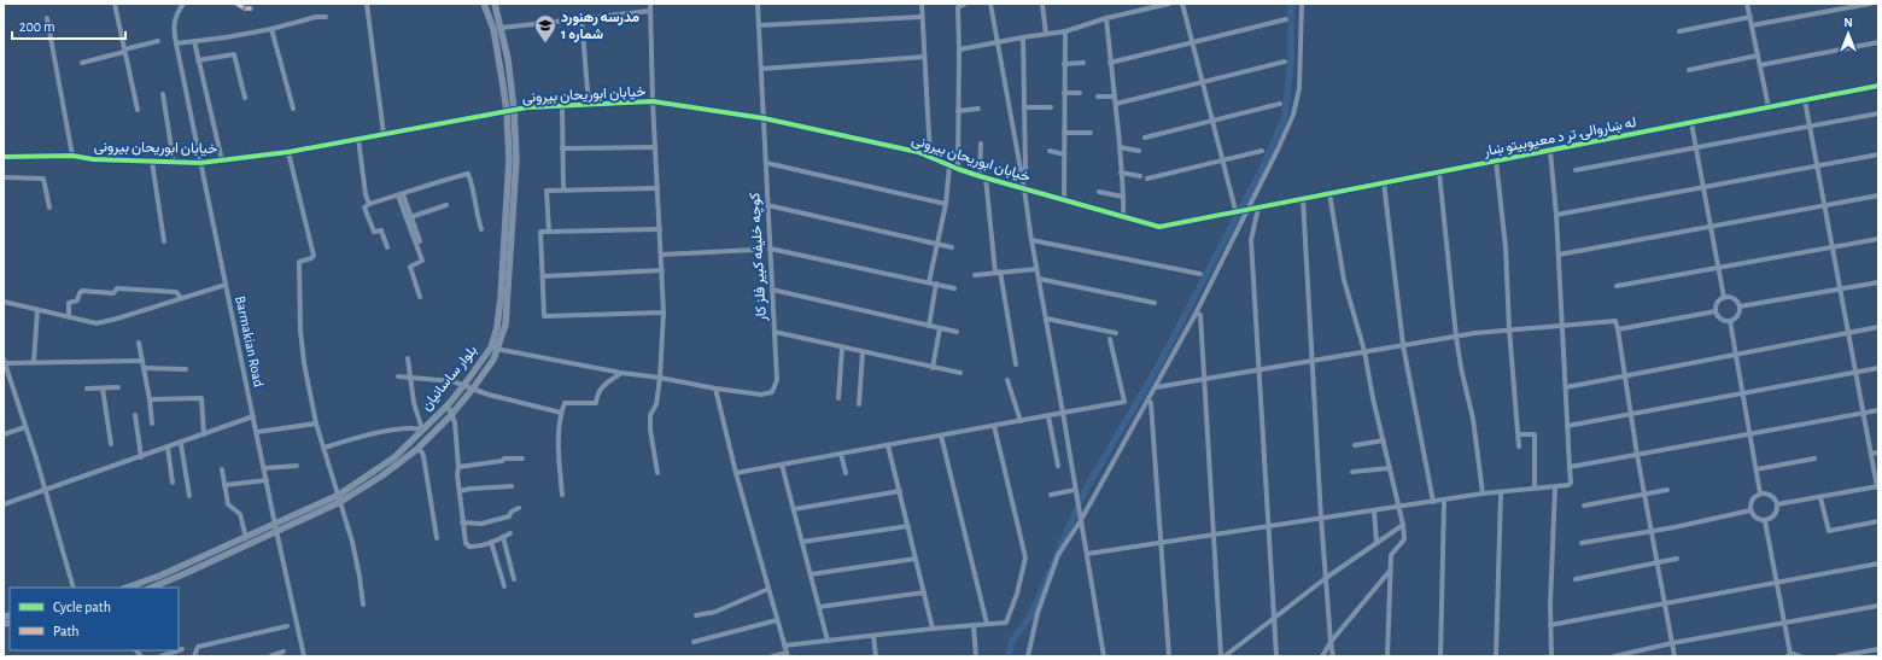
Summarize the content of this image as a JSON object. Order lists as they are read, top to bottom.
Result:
{
  "streets": {
    "highway": ["بلوار ساسانیان"],
    "street": [
      "خیابان ابوریحان بیرونی",
      "له ښاروالۍ تر د معیوبیتو ښار",
      "کوچه خلیفه کبیر فلز کار",
      "Barmakian Road"
    ]
  },
  "crossings": [
    ["خیابان ابوریحان بیرونی", "له ښاروالۍ تر د معیوبیتو ښار"],
    ["خیابان ابوریحان بیرونی", "کوچه خلیفه کبیر فلز کار"],
    ["خیابان ابوریحان بیرونی", "Barmakian Road"],
    ["خیابان ابوریحان بیرونی", "بلوار ساسانیان"],
    ["Barmakian Road", "بلوار ساسانیان"]
  ],
  "places": {
    "school or university": ["مدرسه رهنورد شماره 1"]
  },
  "legend": ["Cycle path", "Path"],
  "scale_bar": "200 m",
  "north": "top"
}
